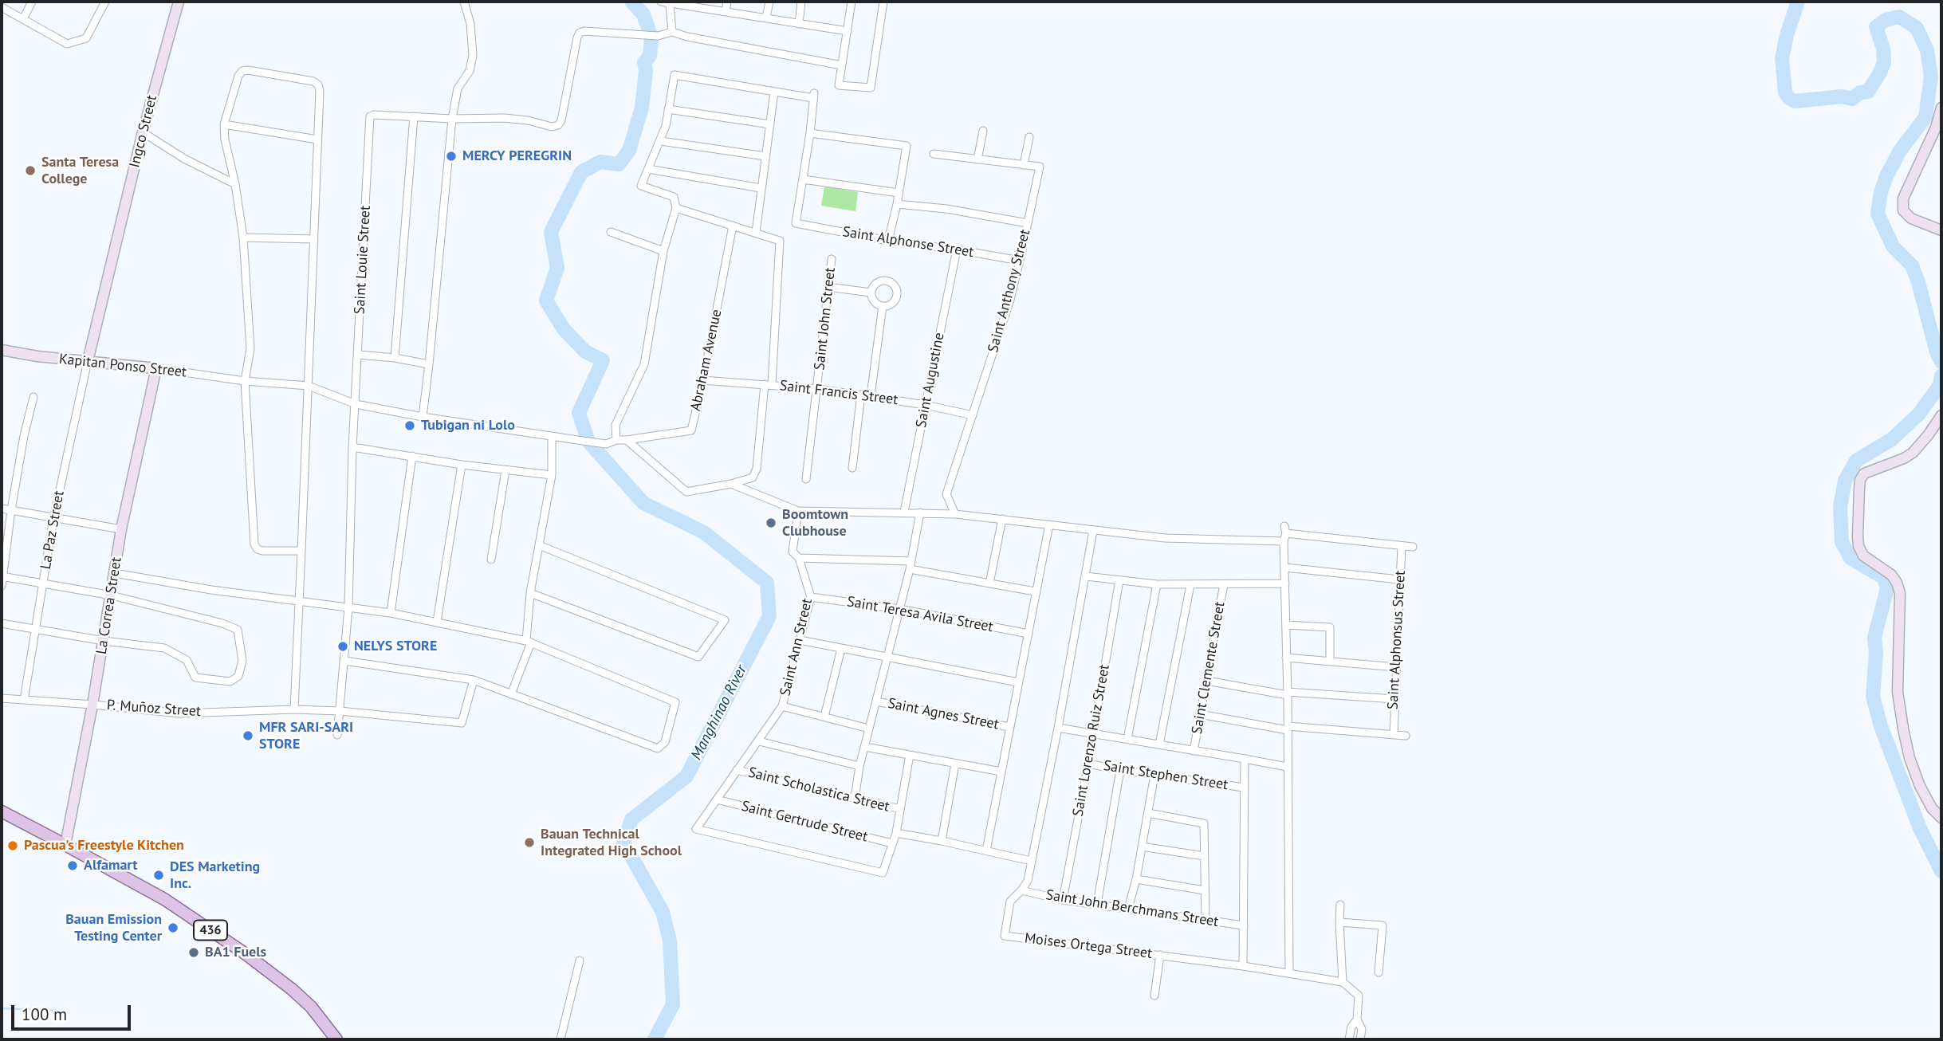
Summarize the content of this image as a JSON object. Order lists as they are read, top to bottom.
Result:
{
  "streets": {
    "main road": ["436"],
    "street": [
      "Ingco Street",
      "Saint Alphonse Street",
      "Saint Louie Street",
      "Saint Anthony Street",
      "Saint John Street",
      "Abraham Avenue",
      "Kapitan Ponso Street",
      "Saint Augustine",
      "Saint Francis Street",
      "La Paz Street",
      "La Correa Street",
      "Saint Teresa Avila Street",
      "Saint Alphonsus Street",
      "Saint Ann Street",
      "Saint Clemente Street",
      "P. Muñoz Street",
      "Saint Agnes Street",
      "Saint Lorenzo Ruiz Street",
      "Saint Stephen Street",
      "Saint Scholastica Street",
      "Saint Gertrude Street",
      "Saint John Berchmans Street",
      "Moises Ortega Street"
    ]
  },
  "crossings": [
    ["Ingco Street", "Kapitan Ponso Street"],
    ["Ingco Street", "La Paz Street"],
    ["Saint Alphonse Street", "Saint Anthony Street"],
    ["Saint Alphonse Street", "Saint Augustine"],
    ["Saint Louie Street", "Kapitan Ponso Street"],
    ["Saint Louie Street", "P. Muñoz Street"],
    ["Saint Anthony Street", "Saint Francis Street"],
    ["Saint John Street", "Saint Francis Street"],
    ["Abraham Avenue", "Kapitan Ponso Street"],
    ["Abraham Avenue", "Saint Francis Street"],
    ["Kapitan Ponso Street", "La Paz Street"],
    ["Kapitan Ponso Street", "La Correa Street"],
    ["Saint Augustine", "Saint Francis Street"],
    ["La Paz Street", "P. Muñoz Street"],
    ["La Correa Street", "P. Muñoz Street"],
    ["La Correa Street", "436"],
    ["Saint Teresa Avila Street", "Saint Ann Street"],
    ["Saint Ann Street", "Saint Scholastica Street"],
    ["Saint Ann Street", "Saint Gertrude Street"],
    ["Saint Lorenzo Ruiz Street", "Saint Stephen Street"],
    ["Saint Lorenzo Ruiz Street", "Saint John Berchmans Street"],
    ["Saint John Berchmans Street", "Moises Ortega Street"]
  ],
  "water": ["Manghinao River"],
  "places": [
    "MERCY PEREGRIN",
    "Santa Teresa College",
    "Tubigan ni Lolo",
    "Boomtown Clubhouse",
    "NELYS STORE",
    "MFR SARI-SARI STORE",
    "Bauan Technical Integrated High School",
    "Pascua's Freestyle Kitchen",
    "Alfamart",
    "DES Marketing Inc.",
    "Bauan Emission Testing Center",
    "BA1 Fuels"
  ],
  "scale_bar": "100 m"
}
